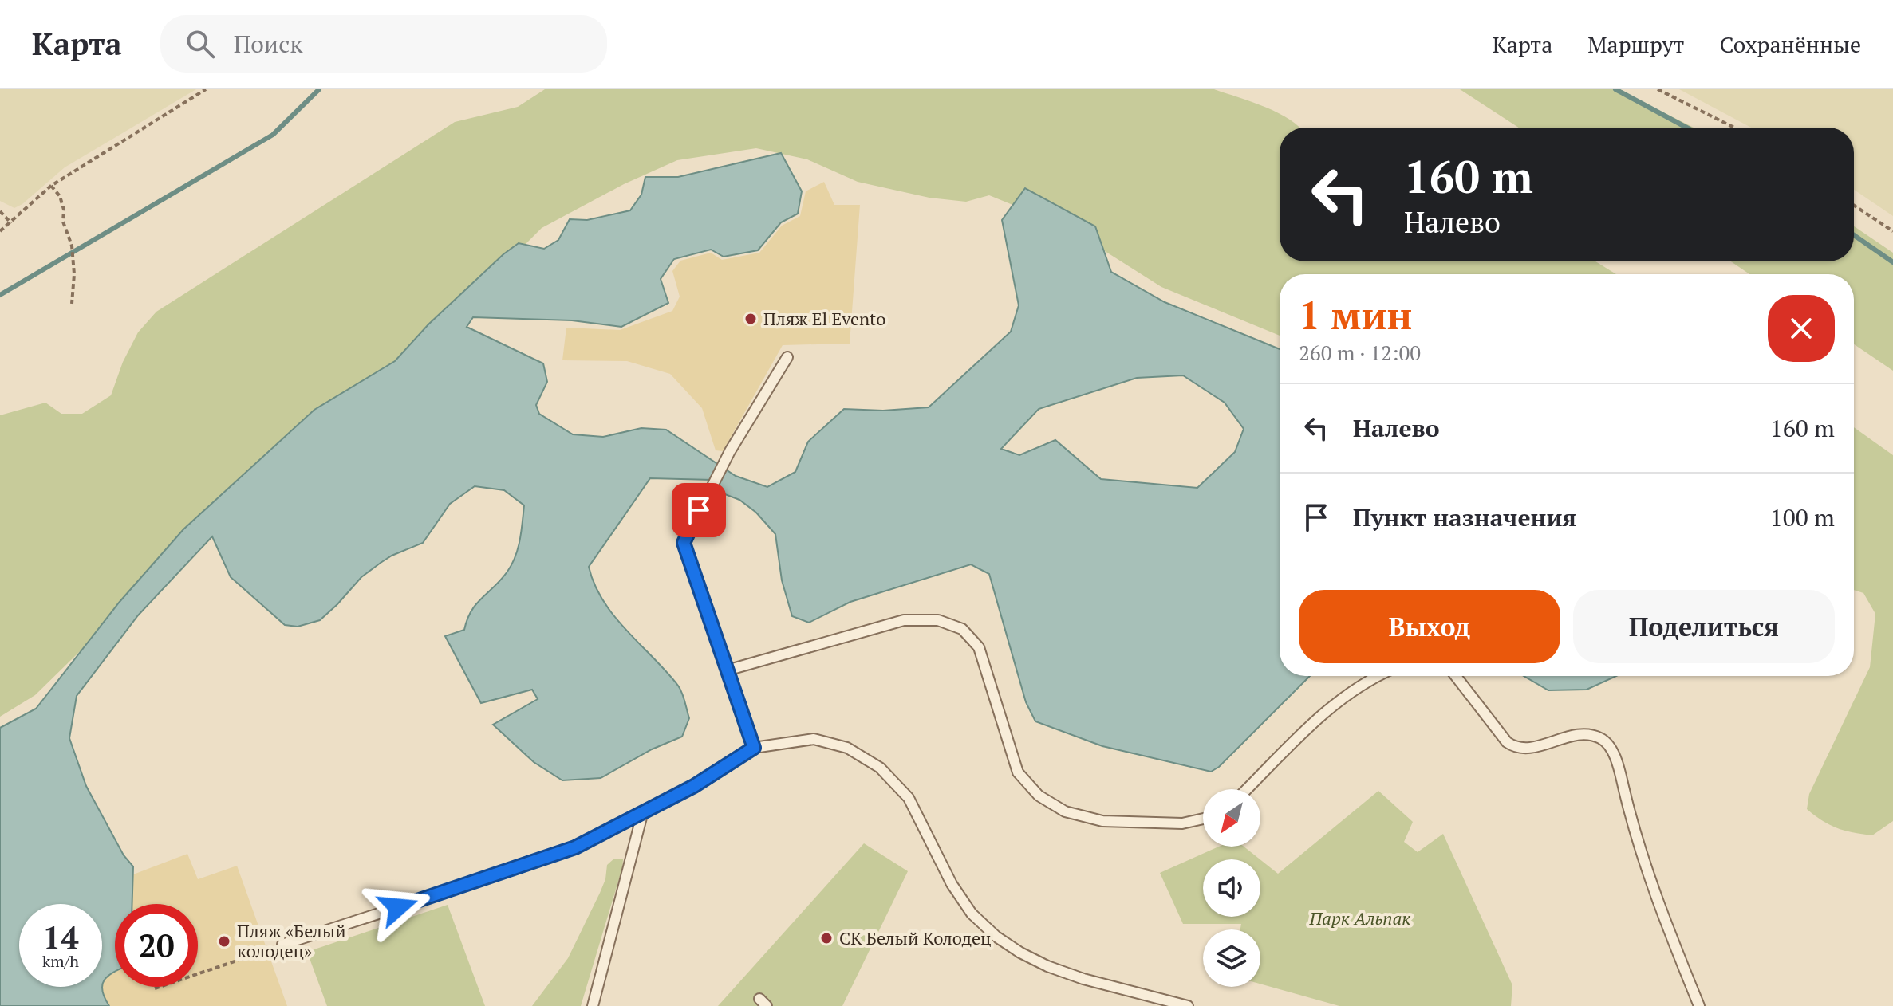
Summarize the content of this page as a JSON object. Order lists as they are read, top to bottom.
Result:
{
  "parks": ["Парк Альпак"],
  "places": ["Пляж El Evento", "СК Белый Колодец", "Пляж «Белый колодец»"],
  "north": "bottom left",
  "page": {
    "header": "Карта",
    "search": "Поиск",
    "nav": ["Карта", "Маршрут", "Сохранённые"],
    "turn": ["160 m", "Налево"],
    "heading": ["1 мин", "260 m · 12:00"],
    "list": [
      {
        "name": "Налево",
        "value": "160 m"
      },
      {
        "name": "Пункт назначения",
        "value": "100 m"
      }
    ],
    "buttons": ["Выход", "Поделиться"],
    "speed": "14 km/h",
    "limit": "20"
  }
}
